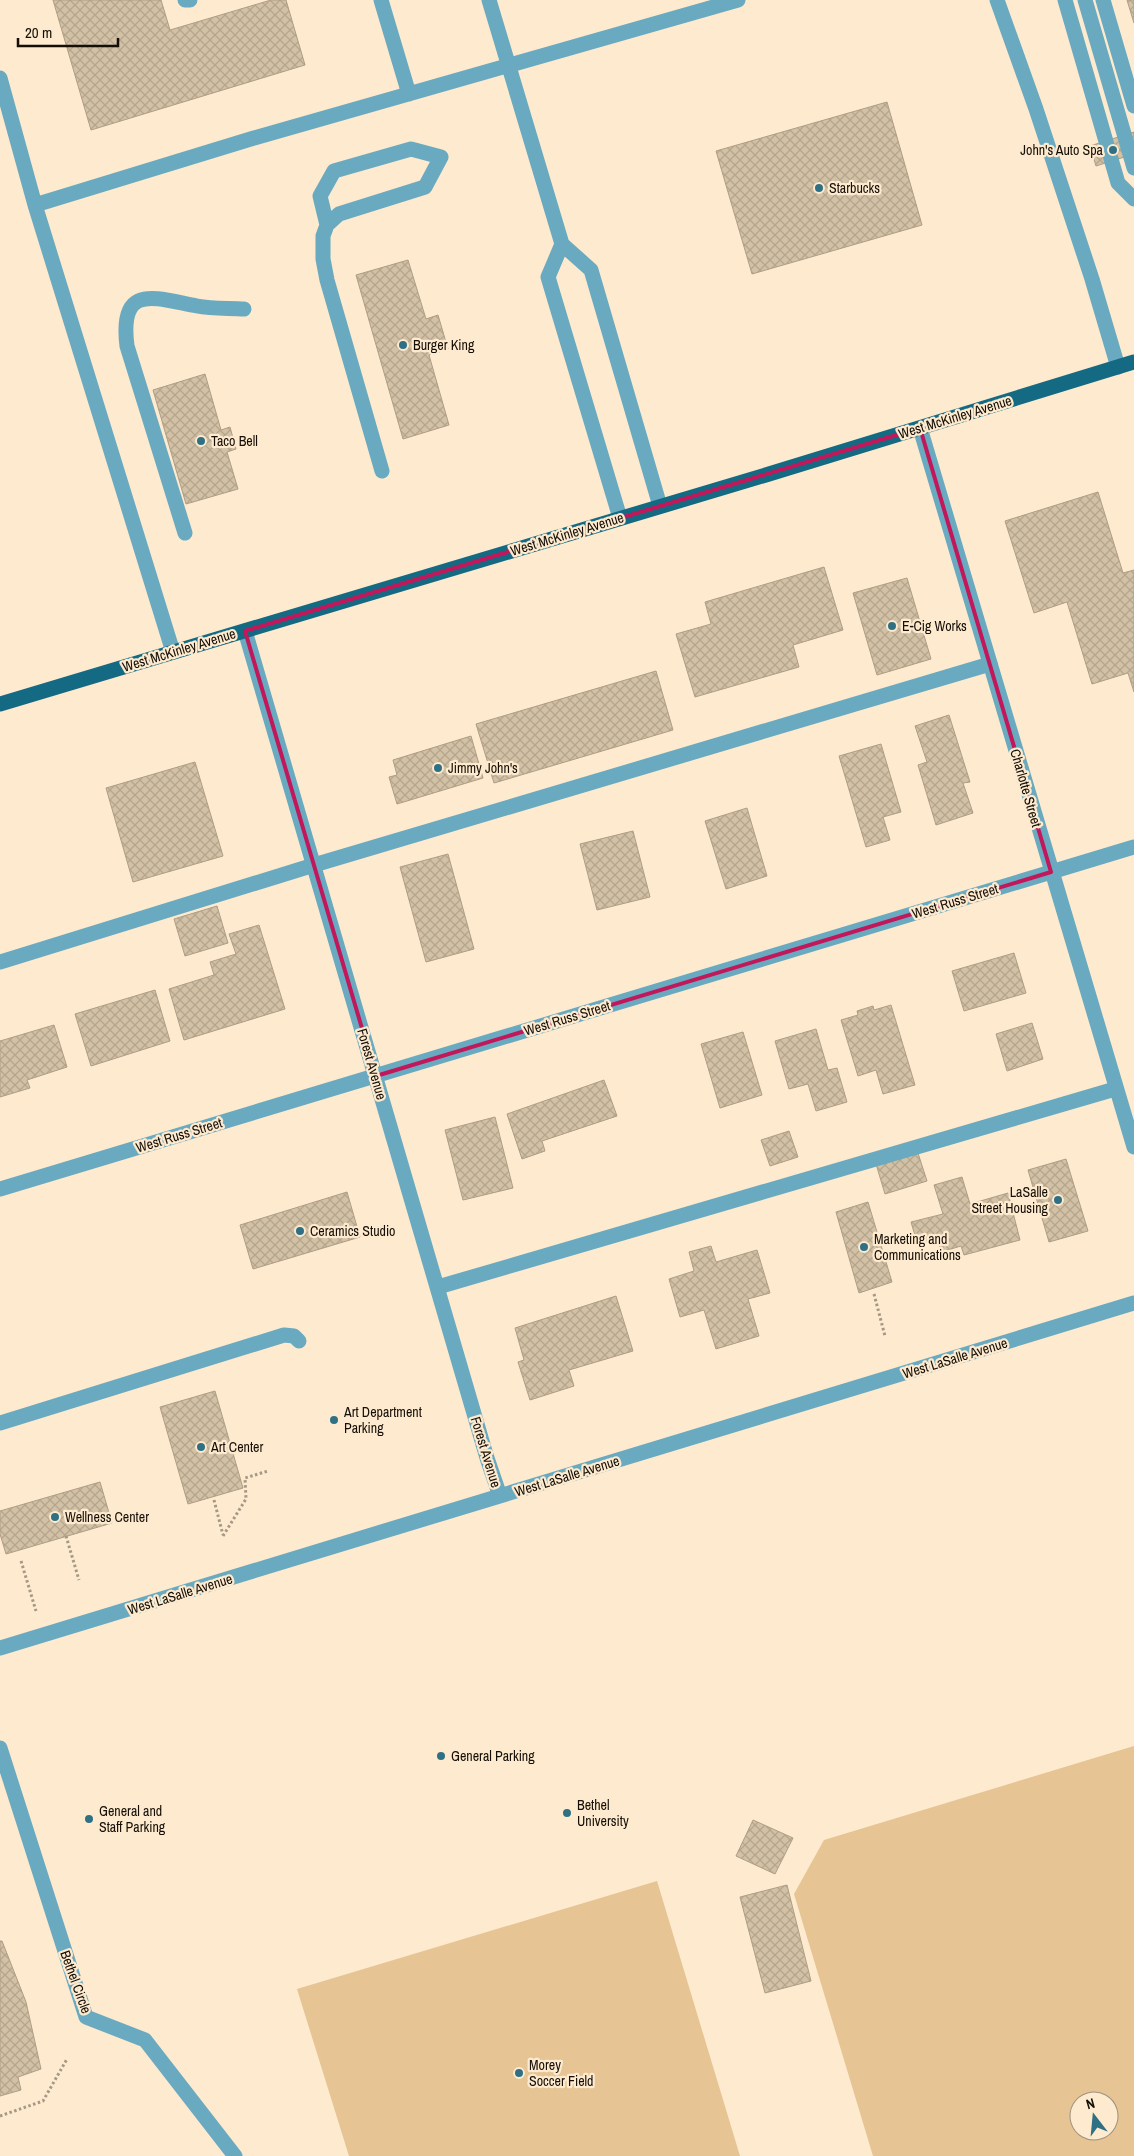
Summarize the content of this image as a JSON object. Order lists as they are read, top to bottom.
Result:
{
  "streets": {
    "main road": ["West McKinley Avenue"],
    "street": [
      "Charlotte Street",
      "West Russ Street",
      "Forest Avenue",
      "West LaSalle Avenue",
      "Bethel Circle"
    ]
  },
  "crossings": [
    ["West McKinley Avenue", "Charlotte Street"],
    ["West McKinley Avenue", "Forest Avenue"],
    ["Charlotte Street", "West Russ Street"],
    ["West Russ Street", "Forest Avenue"],
    ["Forest Avenue", "West LaSalle Avenue"]
  ],
  "places": [
    "John's Auto Spa",
    "Starbucks",
    "Burger King",
    "Taco Bell",
    "E-Cig Works",
    "Jimmy John's",
    "LaSalle Street Housing",
    "Ceramics Studio",
    "Marketing and Communications",
    "Art Department Parking",
    "Art Center",
    "Wellness Center",
    "General Parking",
    "Bethel University",
    "General and Staff Parking",
    "Morey Soccer Field"
  ],
  "scale_bar": "20 m",
  "north": "top"
}
